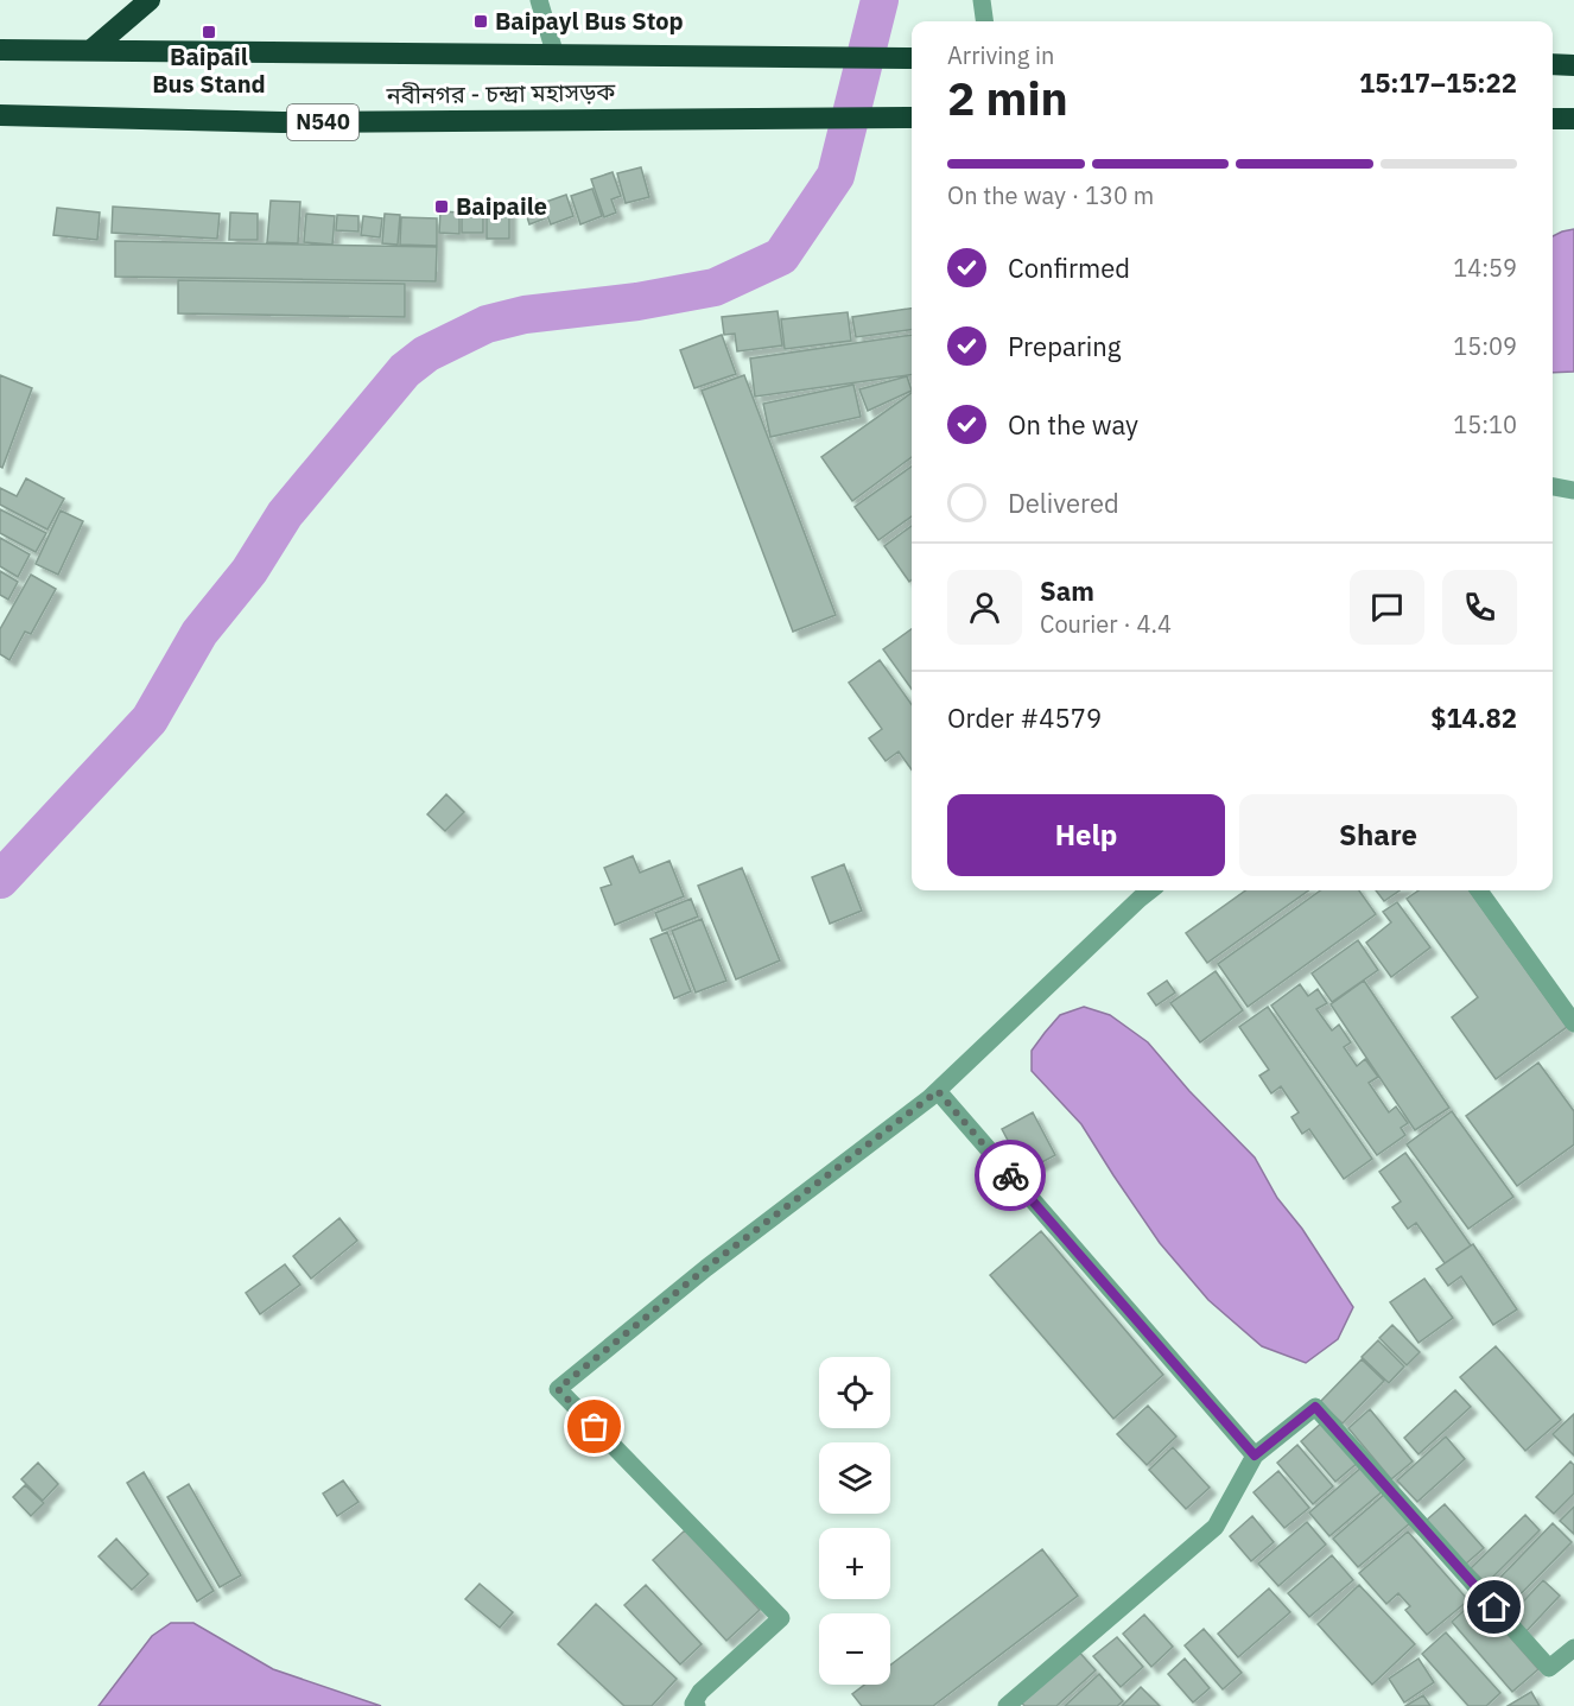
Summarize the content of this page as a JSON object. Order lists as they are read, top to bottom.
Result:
{
  "streets": {
    "highway": ["নবীনগর - চন্দ্রা মহাসড়ক", "N540"]
  },
  "places": {
    "transit": ["Baipayl Bus Stop", "Baipail Bus Stand", "Baipaile"]
  },
  "page": {
    "heading": ["2 min", "Arriving in", "15:17–15:22"],
    "panel": [
      "Sam",
      "Courier · 4.4",
      "Order #4579",
      "$14.82"
    ],
    "bar": "On the way · 130 m",
    "list": [
      ["Confirmed", "14:59"],
      ["Preparing", "15:09"],
      ["On the way", "15:10"],
      "Delivered"
    ],
    "buttons": ["Help", "Share"],
    "map_buttons": ["+", "−"]
  }
}
